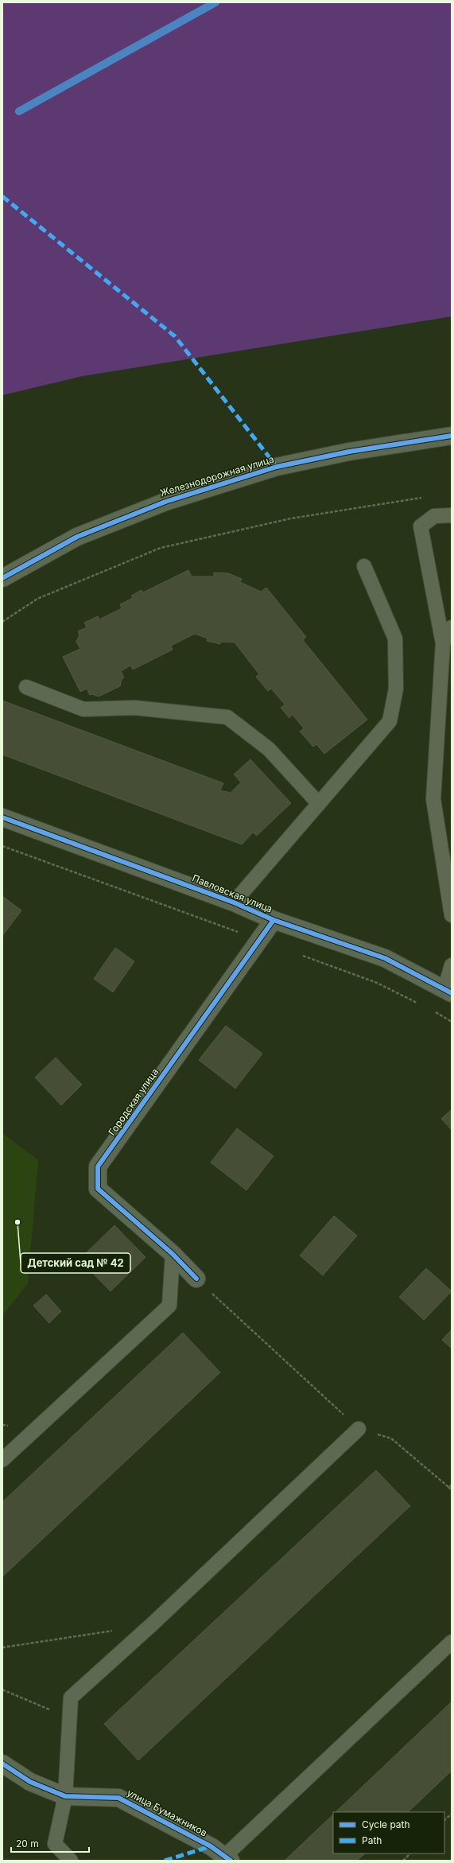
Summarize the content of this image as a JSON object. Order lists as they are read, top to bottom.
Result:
{
  "streets": {
    "street": [
      "Железнодорожная улица",
      "Павловская улица",
      "Городская улица",
      "улица Бумажников"
    ]
  },
  "crossings": [
    ["Павловская улица", "Городская улица"]
  ],
  "places": ["Детский сад № 42"],
  "legend": ["Cycle path", "Path"],
  "scale_bar": "20 m"
}
